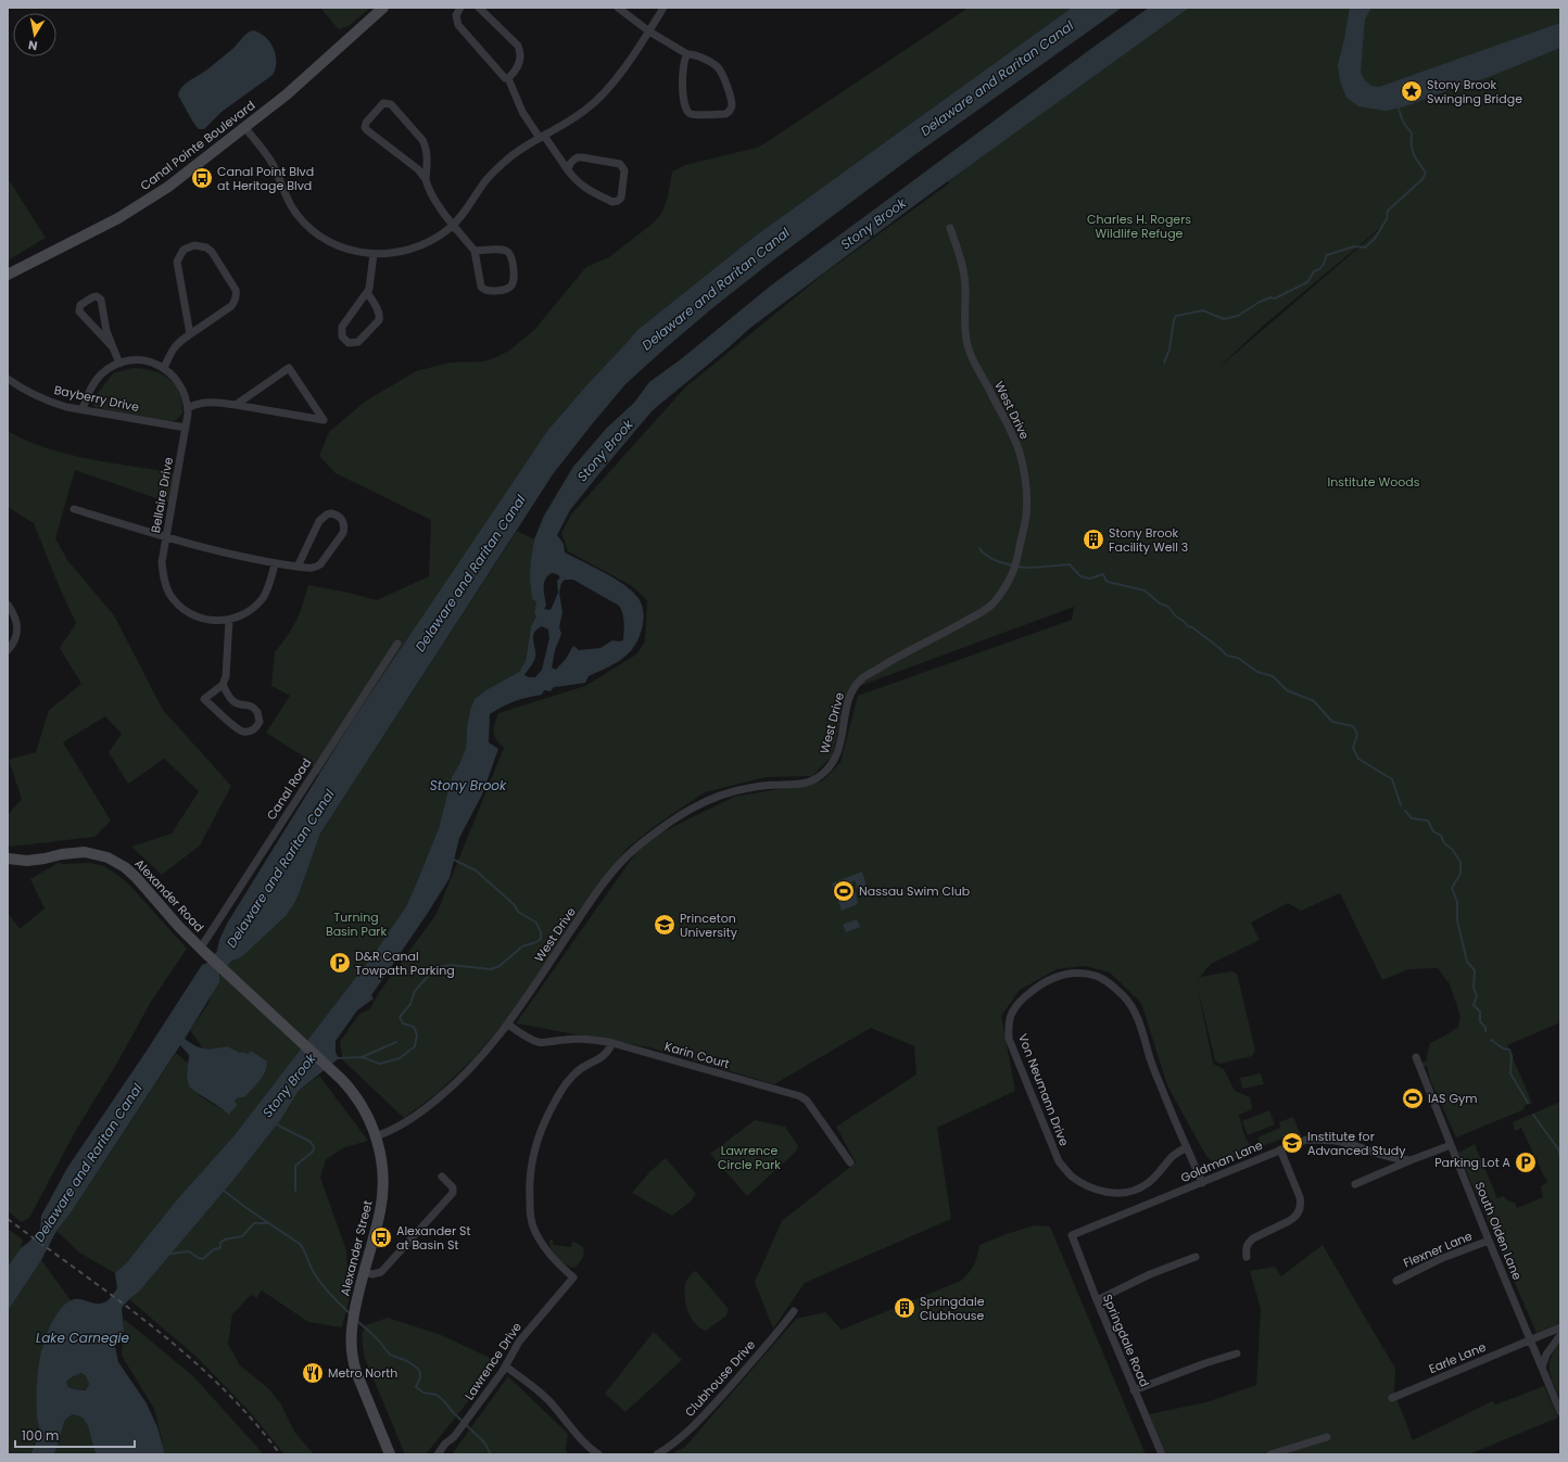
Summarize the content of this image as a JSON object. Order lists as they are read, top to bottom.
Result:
{
  "streets": {
    "main road": ["Canal Pointe Boulevard", "Alexander Road", "Alexander Street"],
    "street": [
      "Bayberry Drive",
      "West Drive",
      "Bellaire Drive",
      "Canal Road",
      "Karin Court",
      "Von Neumann Drive",
      "Goldman Lane",
      "South Olden Lane",
      "Flexner Lane",
      "Springdale Road",
      "Earle Lane",
      "Lawrence Drive",
      "Clubhouse Drive"
    ]
  },
  "crossings": [
    ["Bayberry Drive", "Bellaire Drive"],
    ["West Drive", "Karin Court"],
    ["West Drive", "Alexander Street"],
    ["Canal Road", "Alexander Road"],
    ["Alexander Road", "Alexander Street"],
    ["Karin Court", "Lawrence Drive"],
    ["Von Neumann Drive", "Goldman Lane"],
    ["Goldman Lane", "Springdale Road"],
    ["South Olden Lane", "Flexner Lane"],
    ["South Olden Lane", "Earle Lane"]
  ],
  "water": ["Delaware and Raritan Canal", "Stony Brook", "Lake Carnegie"],
  "parks": [
    "Charles H. Rogers Wildlife Refuge",
    "Institute Woods",
    "Turning Basin Park",
    "Lawrence Circle Park"
  ],
  "places": {
    "place": ["Stony Brook Swinging Bridge"],
    "bus stop": ["Canal Point Blvd at Heritage Blvd", "Alexander St at Basin St"],
    "building": ["Stony Brook Facility Well 3", "Springdale Clubhouse"],
    "sports": ["Nassau Swim Club", "IAS Gym"],
    "school or university": ["Princeton University", "Institute for Advanced Study"],
    "parking": ["D&R Canal Towpath Parking", "Parking Lot A"],
    "restaurant": ["Metro North"]
  },
  "scale_bar": "100 m",
  "north": "bottom"
}
